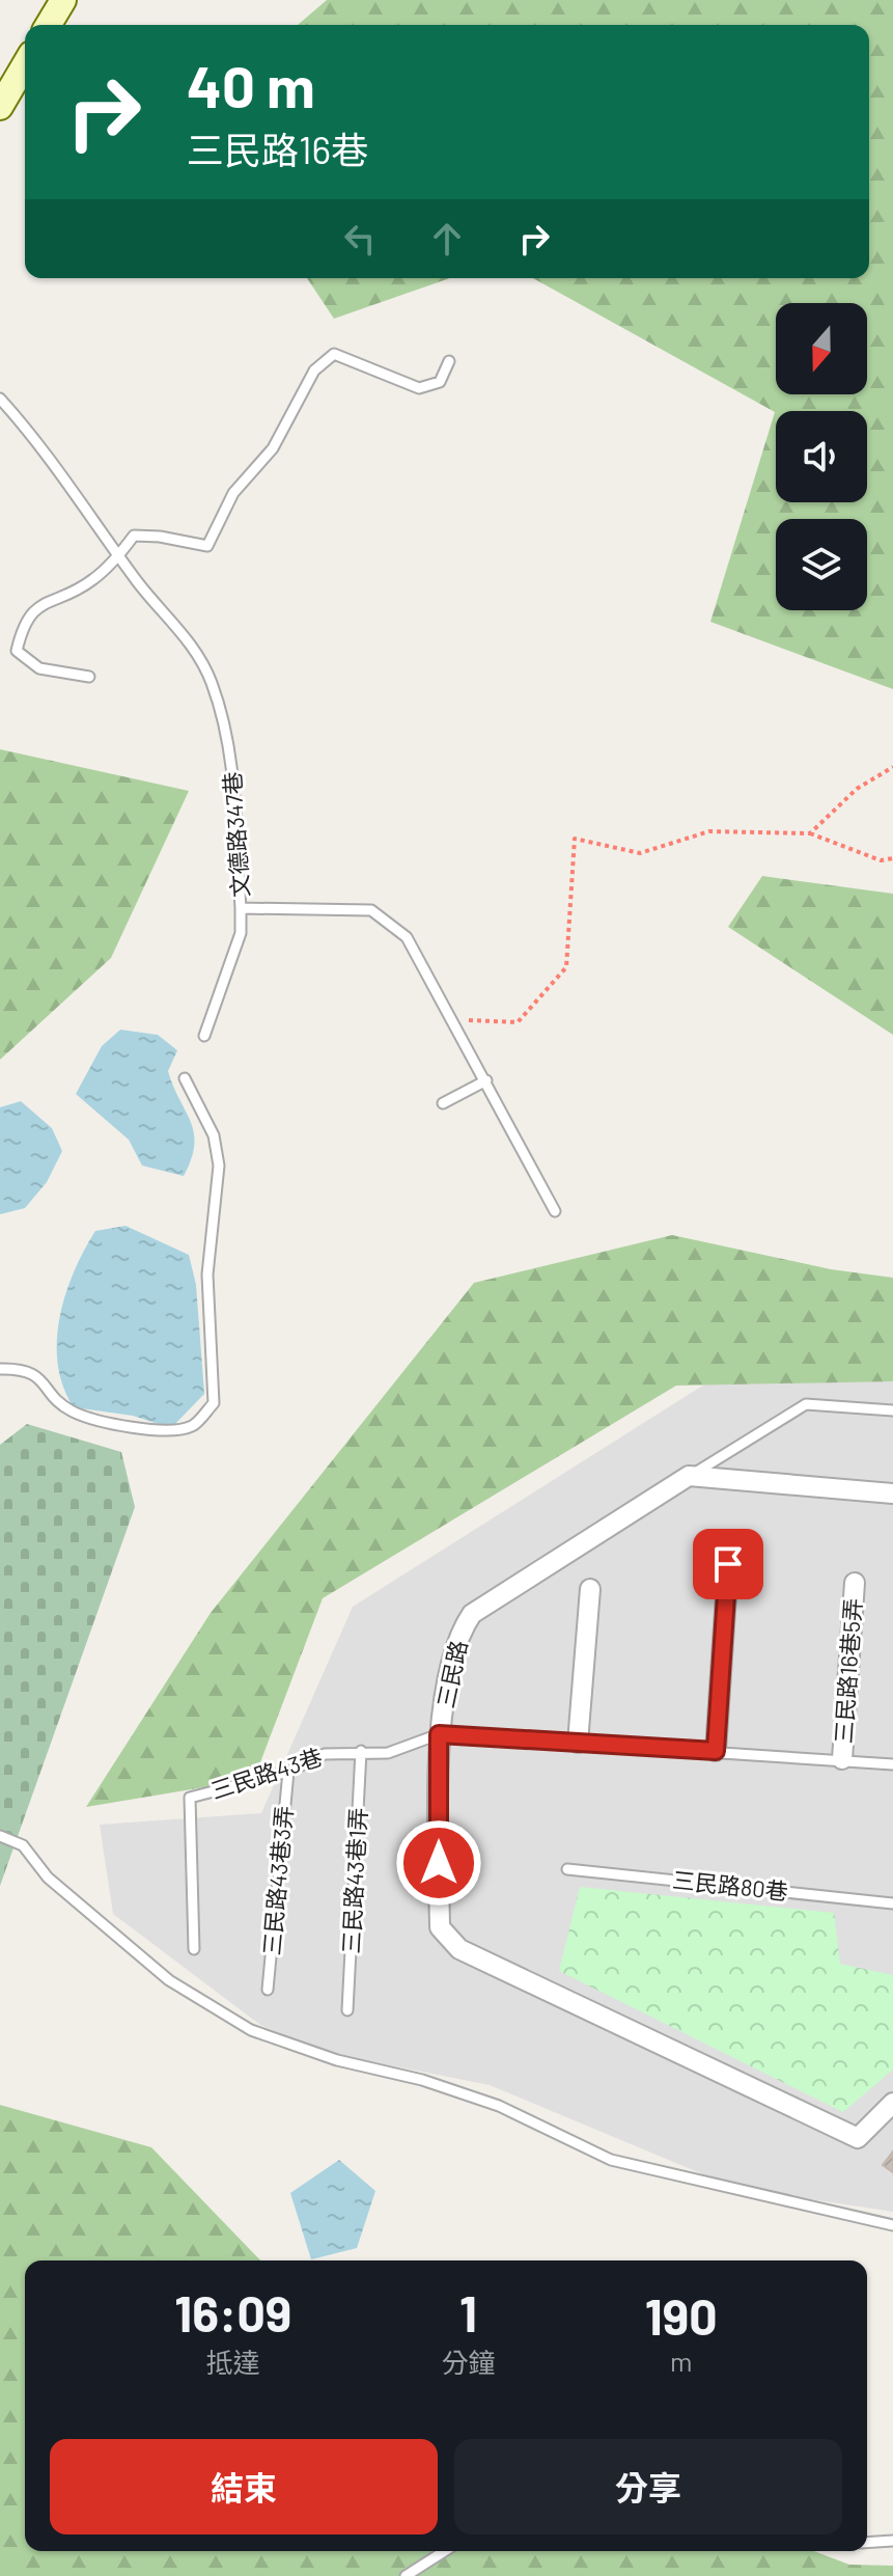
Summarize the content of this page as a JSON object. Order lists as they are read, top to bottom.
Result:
{
  "streets": {
    "street": ["三民路16巷5弄", "三民路"],
    "lane": [
      "文德路347巷",
      "三民路43巷",
      "三民路43巷3弄",
      "三民路43巷1弄",
      "三民路80巷"
    ]
  },
  "crossings": [
    ["三民路", "三民路43巷"],
    ["三民路43巷", "三民路43巷3弄"],
    ["三民路43巷", "三民路43巷1弄"]
  ],
  "north": "bottom",
  "page": {
    "turn": ["40 m", "三民路16巷"],
    "eta": [
      "16:09",
      "抵達",
      "1",
      "分鐘",
      "190",
      "m"
    ],
    "buttons": ["結束", "分享"]
  }
}
